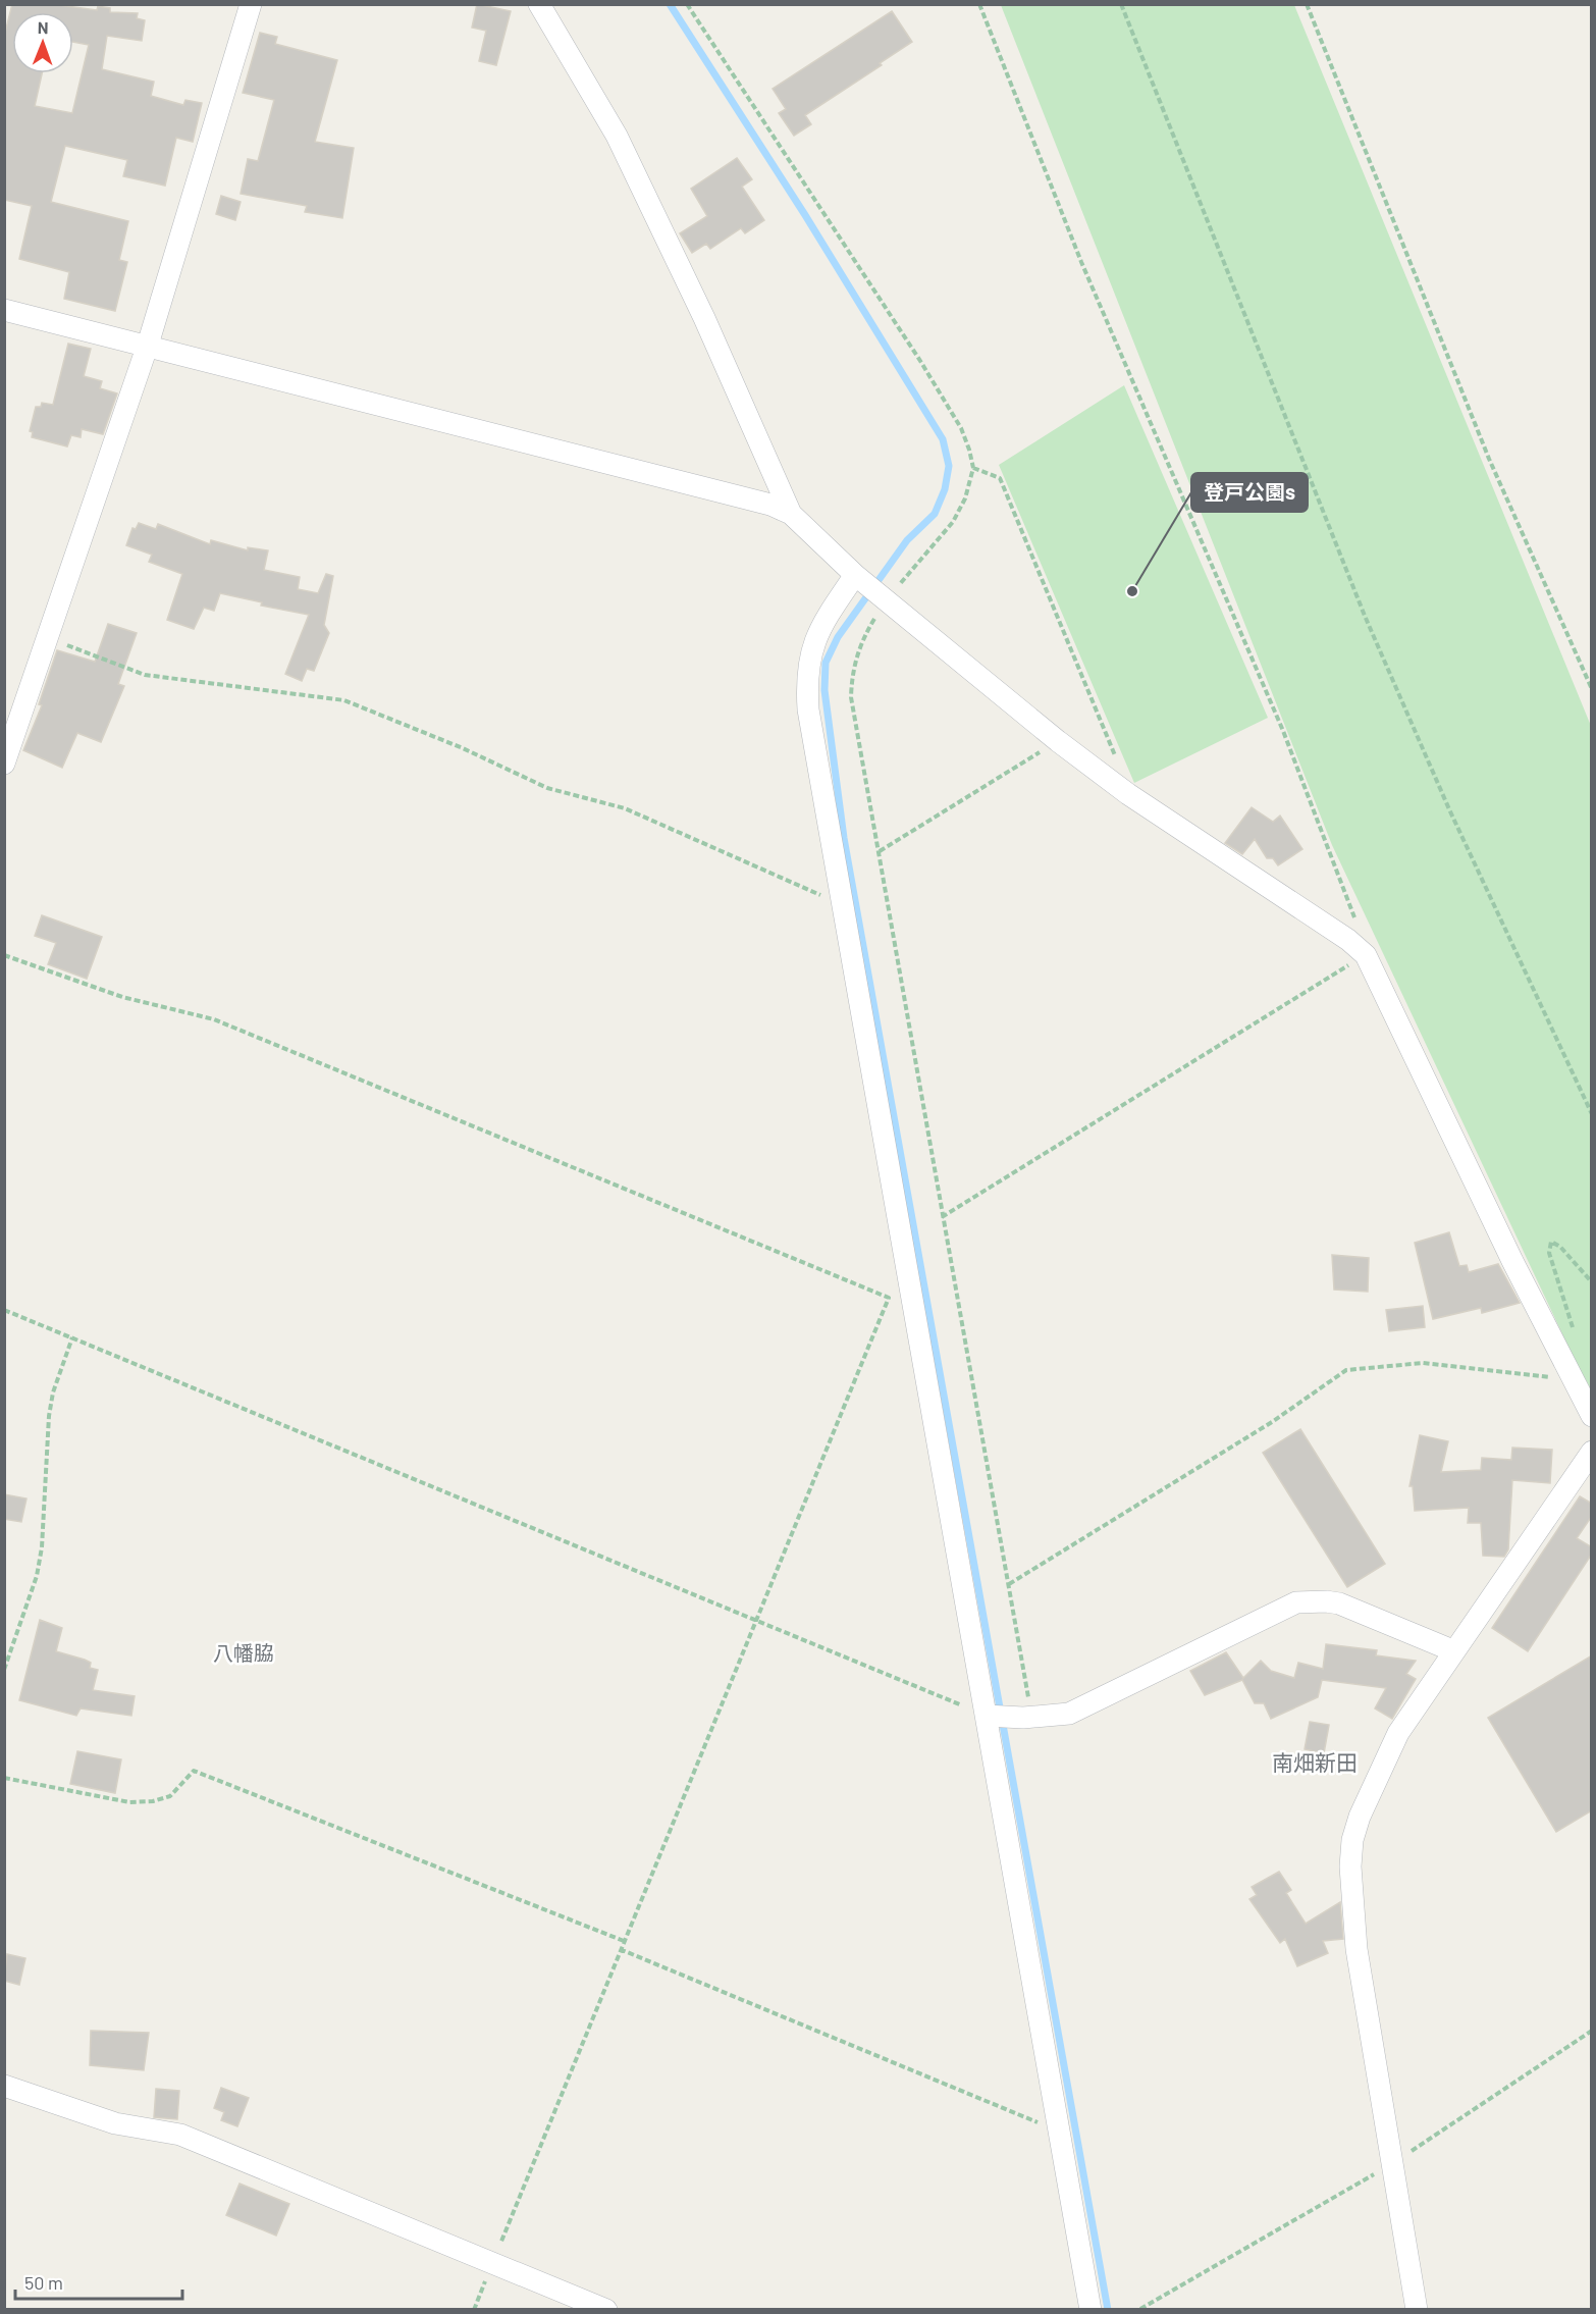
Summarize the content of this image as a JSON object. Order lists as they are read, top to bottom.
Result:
{
  "districts": ["八幡脇", "南畑新田"],
  "places": ["登戸公園s"],
  "scale_bar": "50 m",
  "north": "top"
}
